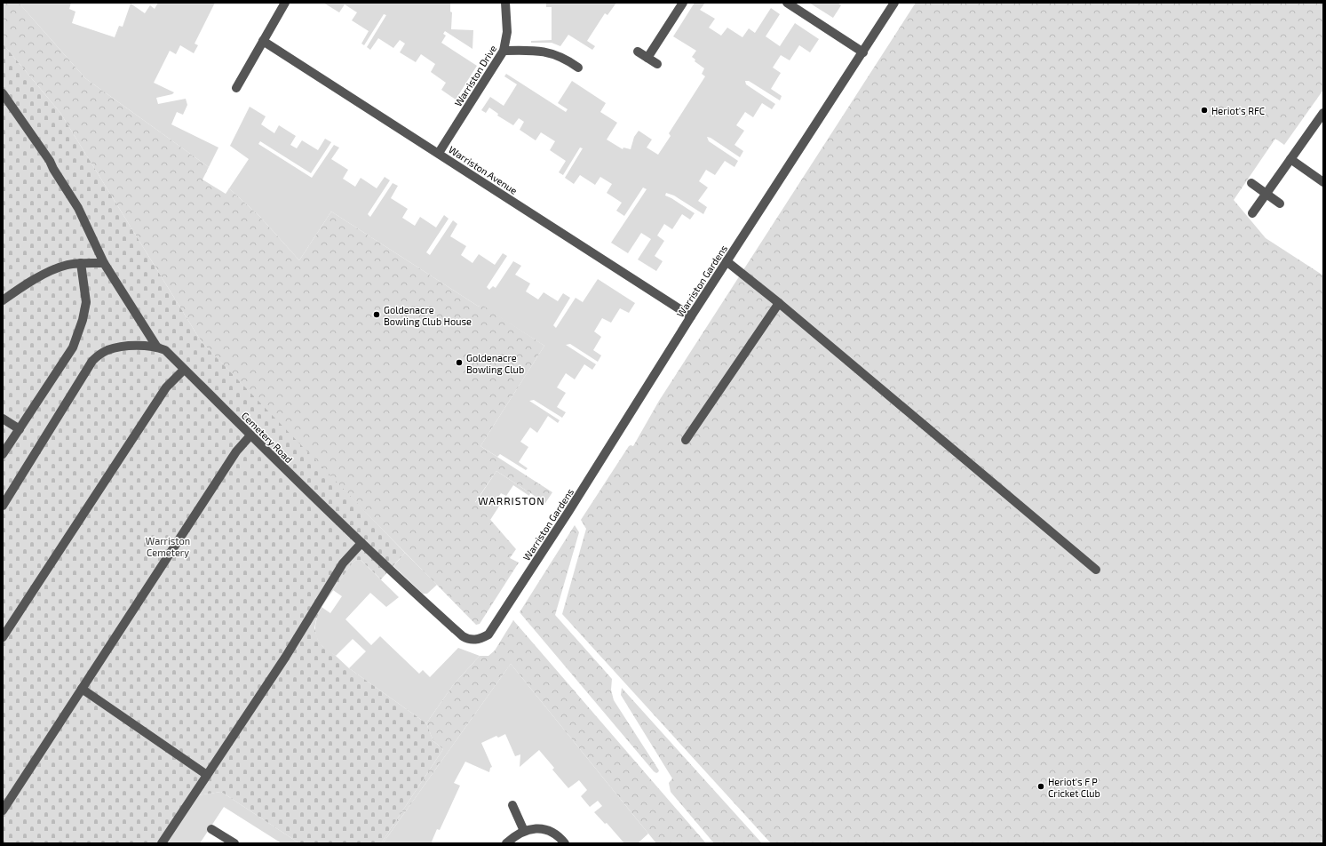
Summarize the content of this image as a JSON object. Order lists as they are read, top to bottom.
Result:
{
  "streets": {
    "street": [
      "Warriston Drive",
      "Warriston Avenue",
      "Warriston Gardens",
      "Cemetery Road"
    ]
  },
  "crossings": [
    ["Warriston Drive", "Warriston Avenue"],
    ["Warriston Avenue", "Warriston Gardens"],
    ["Warriston Gardens", "Cemetery Road"]
  ],
  "districts": ["WARRISTON"],
  "parks": ["Warriston Cemetery"],
  "places": [
    "Heriot's RFC",
    "Goldenacre Bowling Club House",
    "Goldenacre Bowling Club",
    "Heriot's F P Cricket Club"
  ]
}
